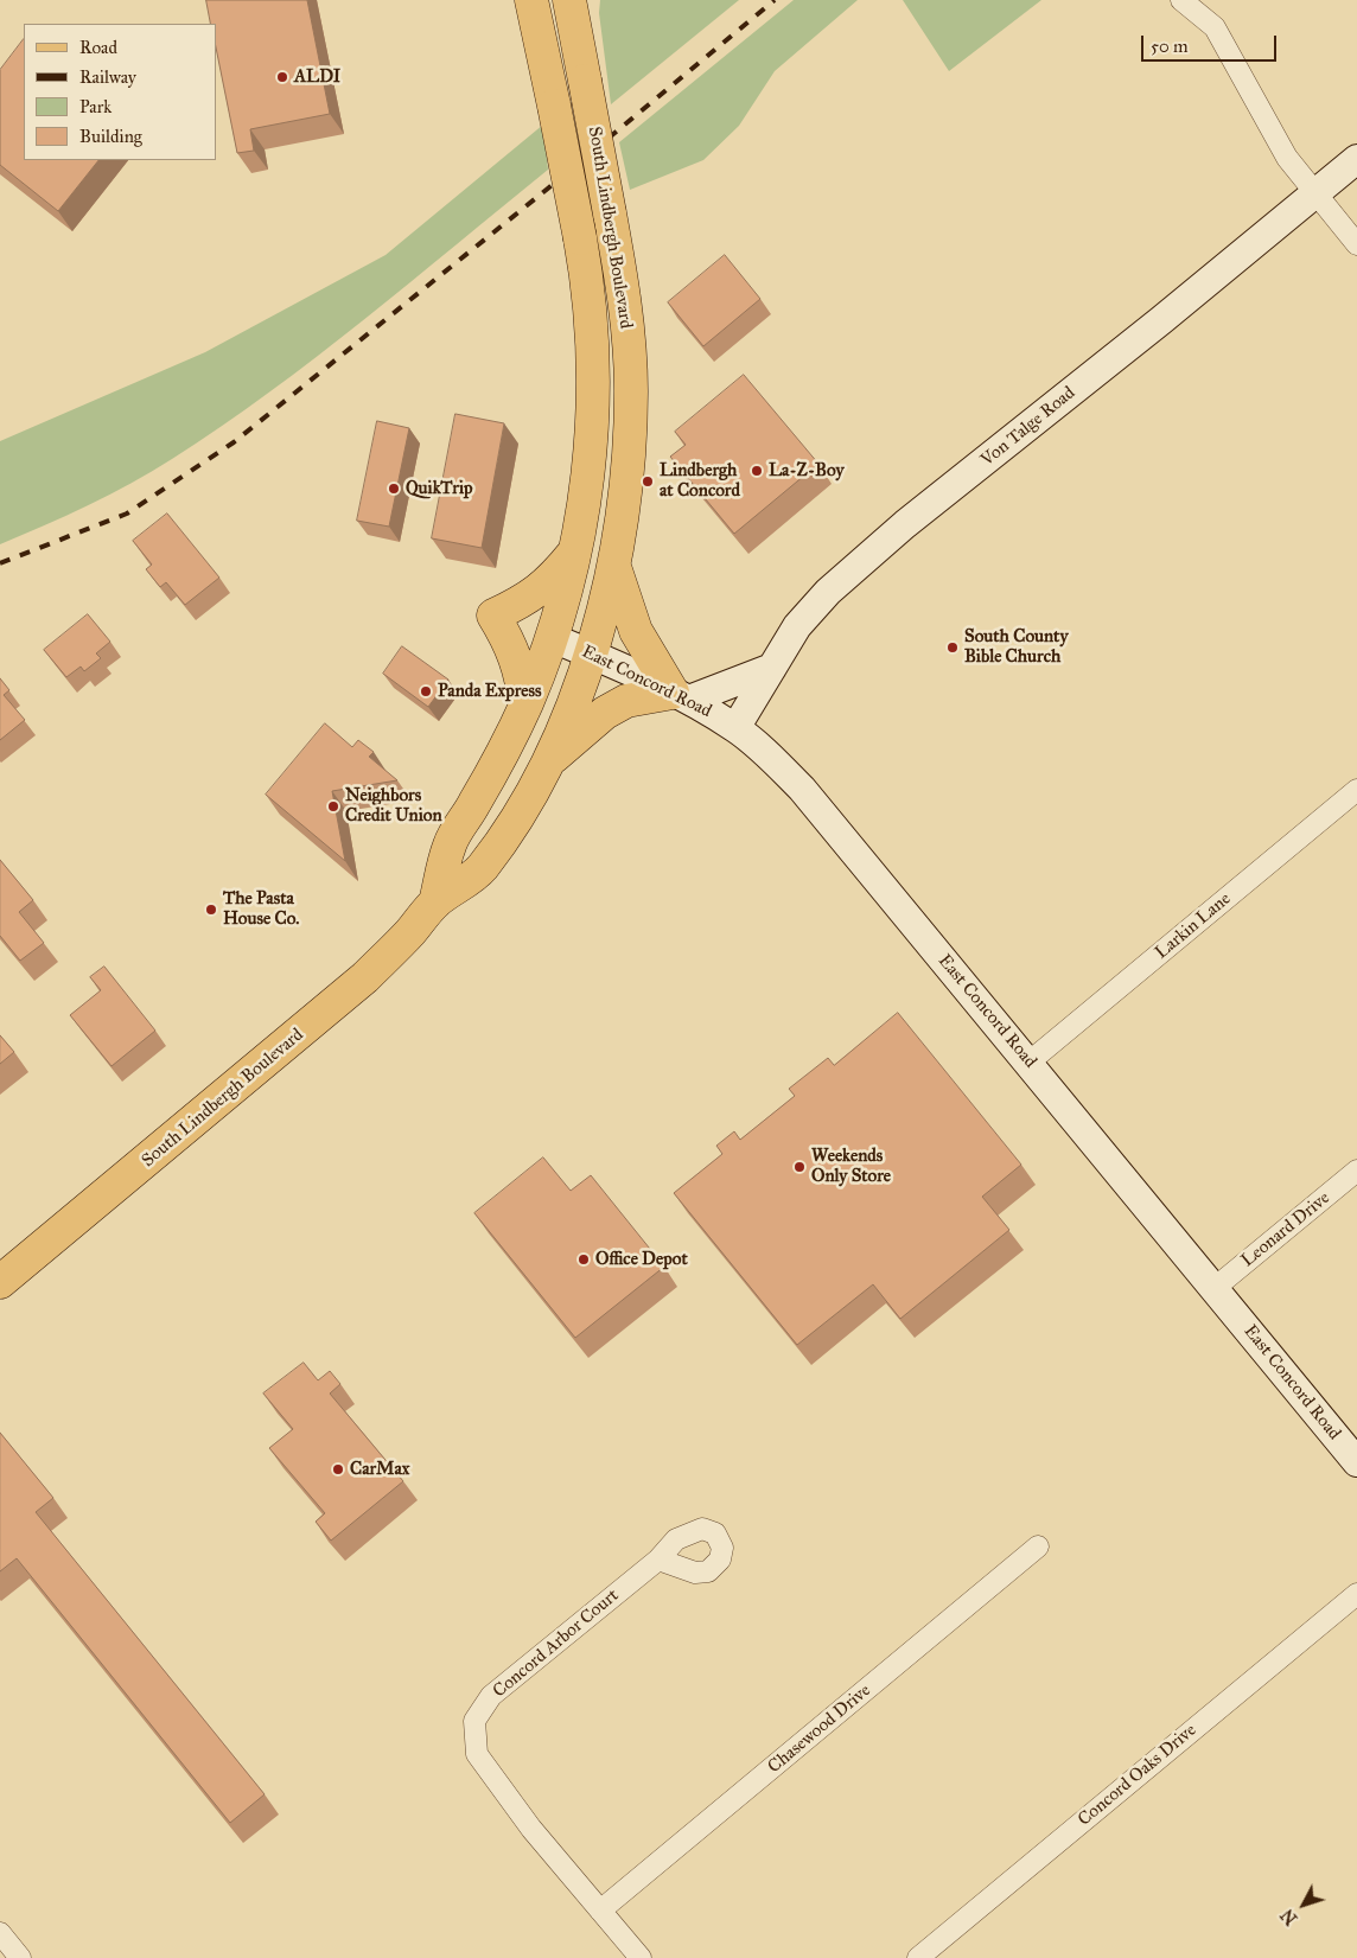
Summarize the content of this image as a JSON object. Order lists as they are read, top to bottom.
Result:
{
  "streets": {
    "main road": ["South Lindbergh Boulevard"],
    "street": [
      "Von Talge Road",
      "East Concord Road",
      "Larkin Lane",
      "Leonard Drive",
      "Concord Arbor Court",
      "Chasewood Drive",
      "Concord Oaks Drive"
    ]
  },
  "crossings": [
    ["South Lindbergh Boulevard", "East Concord Road"],
    ["Von Talge Road", "East Concord Road"],
    ["East Concord Road", "Larkin Lane"],
    ["East Concord Road", "Leonard Drive"],
    ["Concord Arbor Court", "Chasewood Drive"]
  ],
  "places": [
    "ALDI",
    "La-Z-Boy",
    "Lindbergh at Concord",
    "QuikTrip",
    "South County Bible Church",
    "Panda Express",
    "Neighbors Credit Union",
    "The Pasta House Co.",
    "Weekends Only Store",
    "Office Depot",
    "CarMax"
  ],
  "legend": [
    "Road",
    "Railway",
    "Park",
    "Building"
  ],
  "scale_bar": "50 m",
  "north": "bottom left"
}
